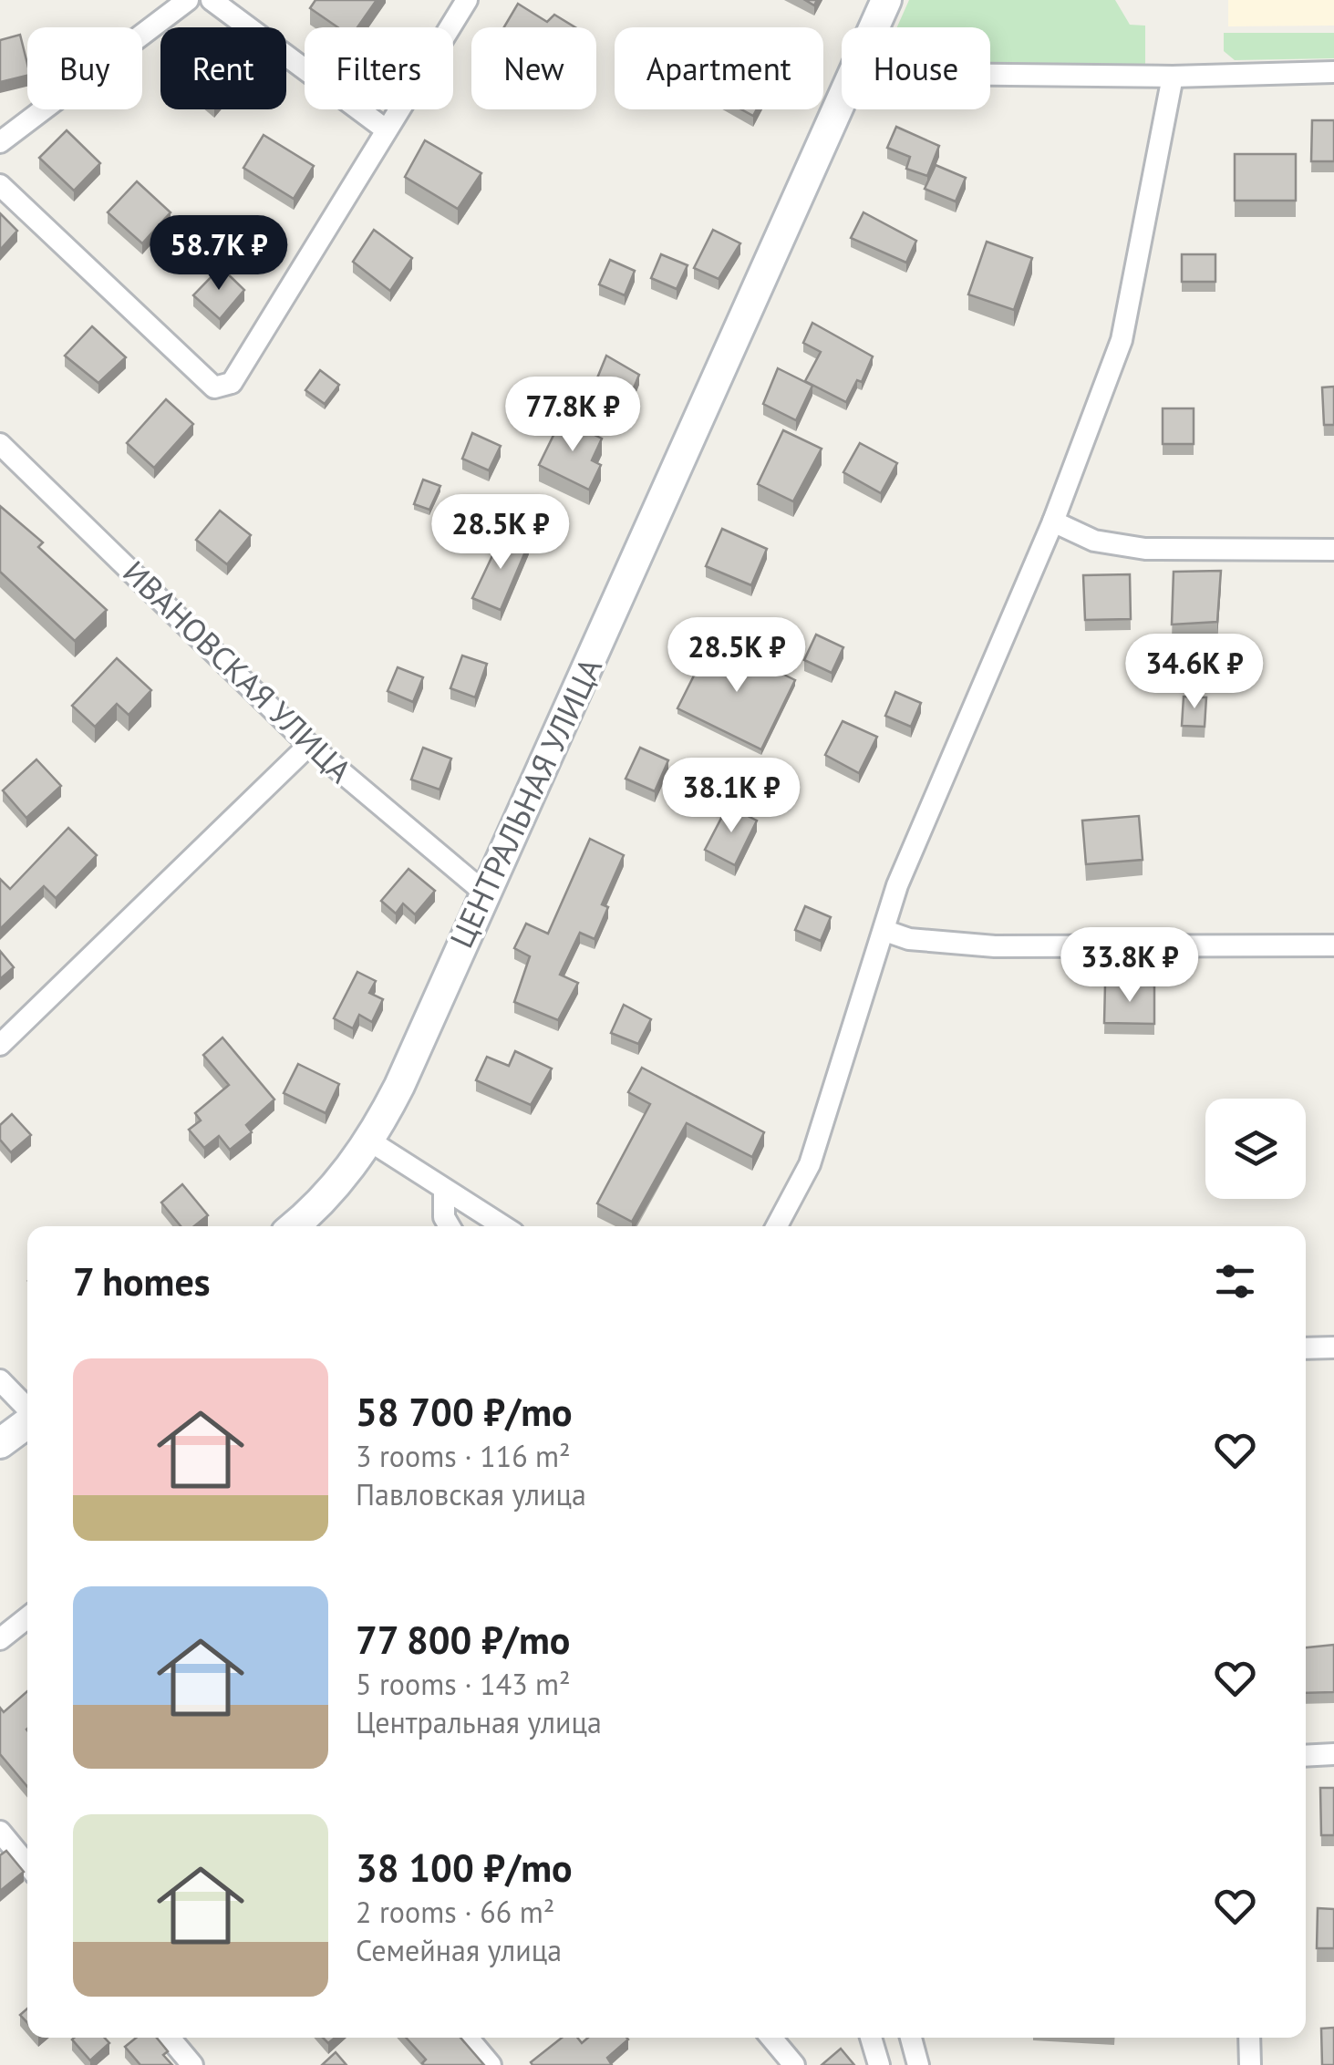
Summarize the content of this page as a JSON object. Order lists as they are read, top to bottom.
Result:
{
  "streets": {
    "main road": ["ЦЕНТРАЛЬНАЯ УЛИЦА"],
    "street": ["ИВАНОВСКАЯ УЛИЦА"]
  },
  "crossings": [
    ["ИВАНОВСКАЯ УЛИЦА", "ЦЕНТРАЛЬНАЯ УЛИЦА"]
  ],
  "page": {
    "chip": [
      "Buy",
      "Rent",
      "Filters",
      "New",
      "Apartment",
      "House"
    ],
    "price": [
      "58.7K ₽",
      "77.8K ₽",
      "28.5K ₽",
      "28.5K ₽",
      "34.6K ₽",
      "38.1K ₽",
      "33.8K ₽"
    ],
    "heading": "7 homes",
    "list": [
      {
        "name": "58 700 ₽/mo",
        "note": "3 rooms · 116 m² · Павловская улица"
      },
      {
        "name": "77 800 ₽/mo",
        "note": "5 rooms · 143 m² · Центральная улица"
      },
      {
        "name": "38 100 ₽/mo",
        "note": "2 rooms · 66 m² · Семейная улица"
      }
    ]
  }
}
